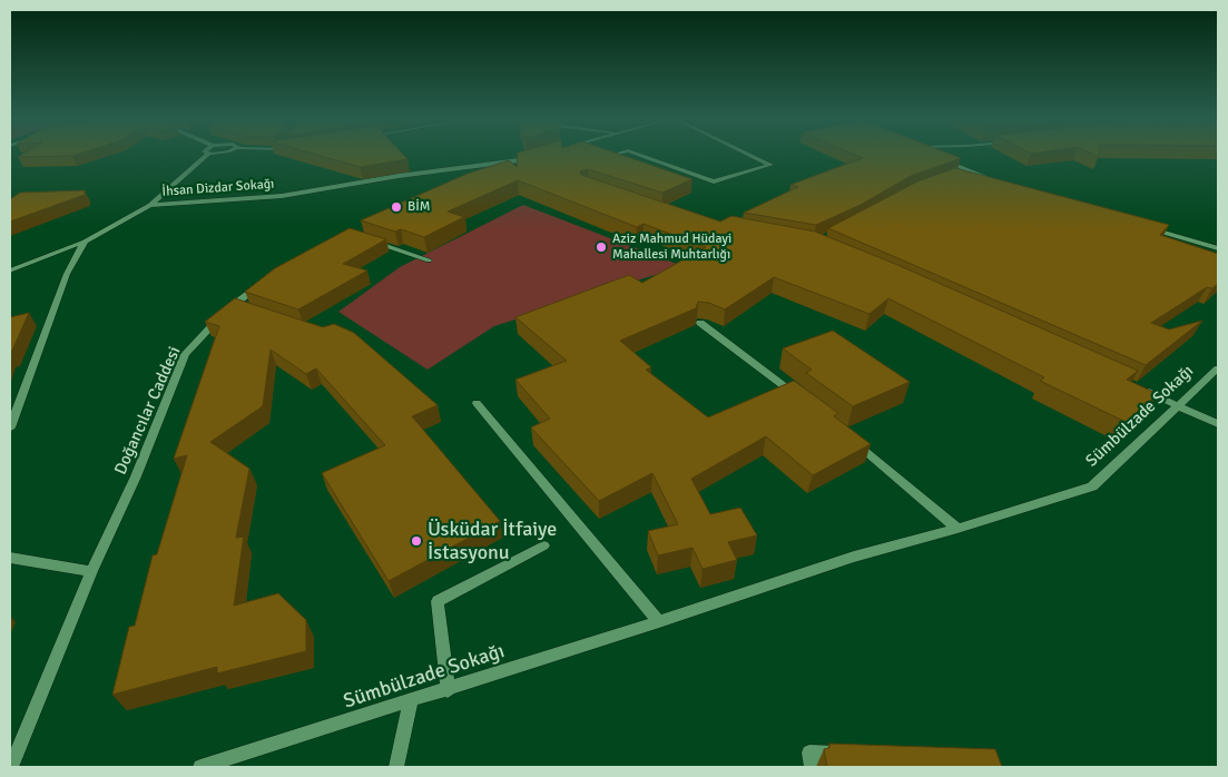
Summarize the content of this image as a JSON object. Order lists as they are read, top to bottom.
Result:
{
  "streets": {
    "street": ["İhsan Dizdar Sokağı", "Doğancılar Caddesi", "Sümbülzade Sokağı"]
  },
  "places": ["BİM", "Aziz Mahmud Hüdayi Mahallesi Muhtarlığı", "Üsküdar İtfaiye İstasyonu"]
}
